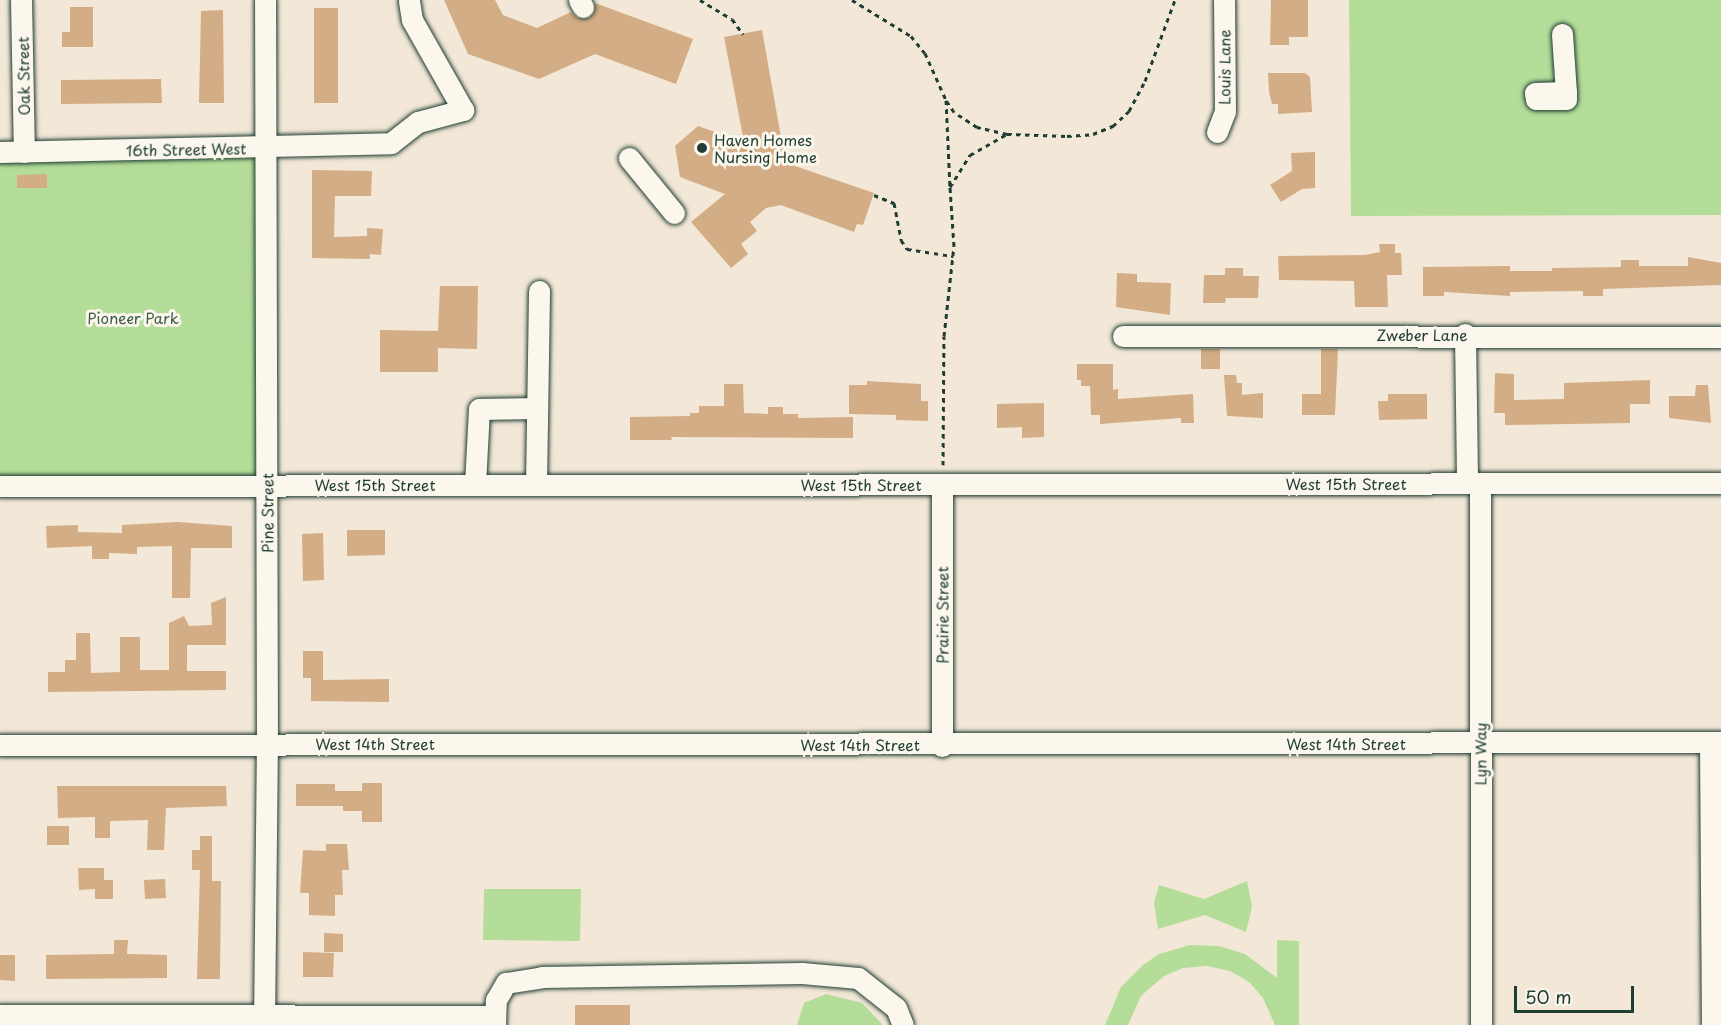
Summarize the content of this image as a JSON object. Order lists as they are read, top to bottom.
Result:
{
  "streets": {
    "street": [
      "Louis Lane",
      "Oak Street",
      "16th Street West",
      "Zweber Lane",
      "West 15th Street",
      "Pine Street",
      "Prairie Street",
      "West 14th Street",
      "Lyn Way"
    ]
  },
  "crossings": [
    ["Oak Street", "16th Street West"],
    ["16th Street West", "Pine Street"],
    ["Zweber Lane", "Lyn Way"],
    ["West 15th Street", "Pine Street"],
    ["West 15th Street", "Prairie Street"],
    ["West 15th Street", "Lyn Way"],
    ["Pine Street", "West 14th Street"],
    ["Prairie Street", "West 14th Street"],
    ["West 14th Street", "Lyn Way"]
  ],
  "parks": ["Pioneer Park"],
  "places": ["Haven Homes Nursing Home"],
  "scale_bar": "50 m"
}
